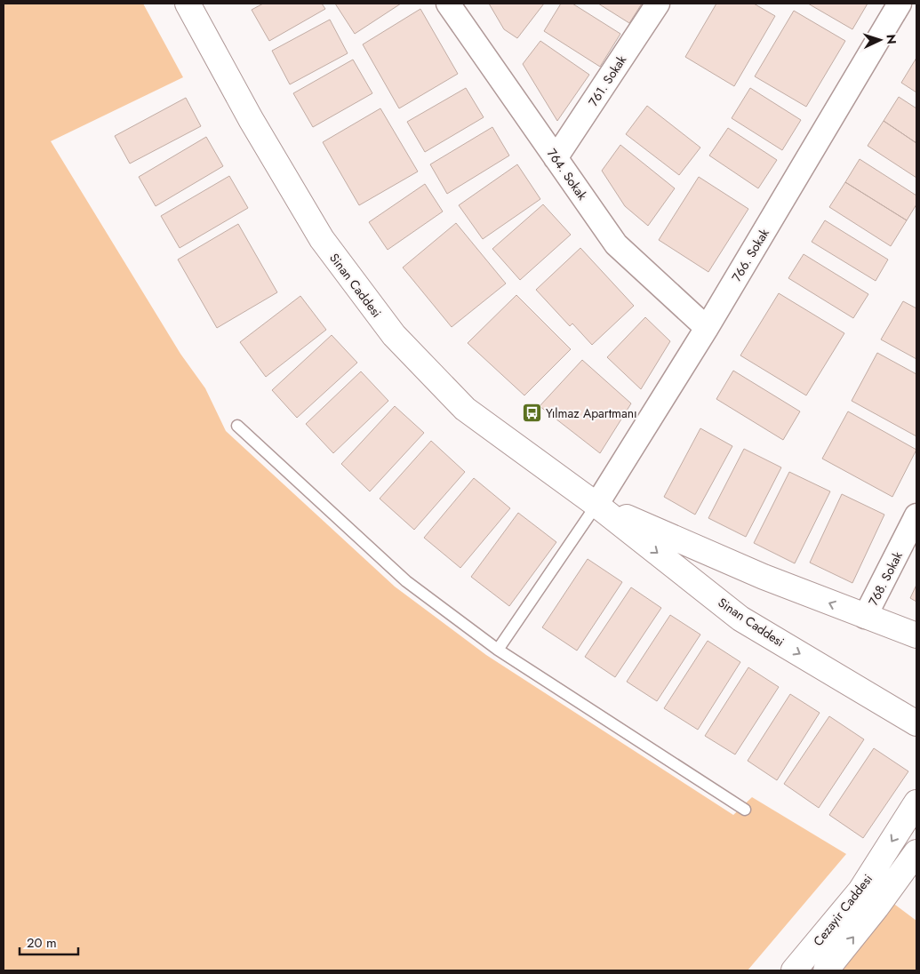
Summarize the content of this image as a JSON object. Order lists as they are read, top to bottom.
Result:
{
  "streets": {
    "main road": ["Sinan Caddesi", "Cezayir Caddesi"],
    "street": [
      "761. Sokak",
      "764. Sokak",
      "766. Sokak",
      "768. Sokak"
    ]
  },
  "crossings": [
    ["761. Sokak", "764. Sokak"],
    ["764. Sokak", "766. Sokak"],
    ["766. Sokak", "Sinan Caddesi"],
    ["Sinan Caddesi", "768. Sokak"]
  ],
  "places": {
    "bus stop": ["Yılmaz Apartmanı"]
  },
  "scale_bar": "20 m",
  "north": "right"
}
